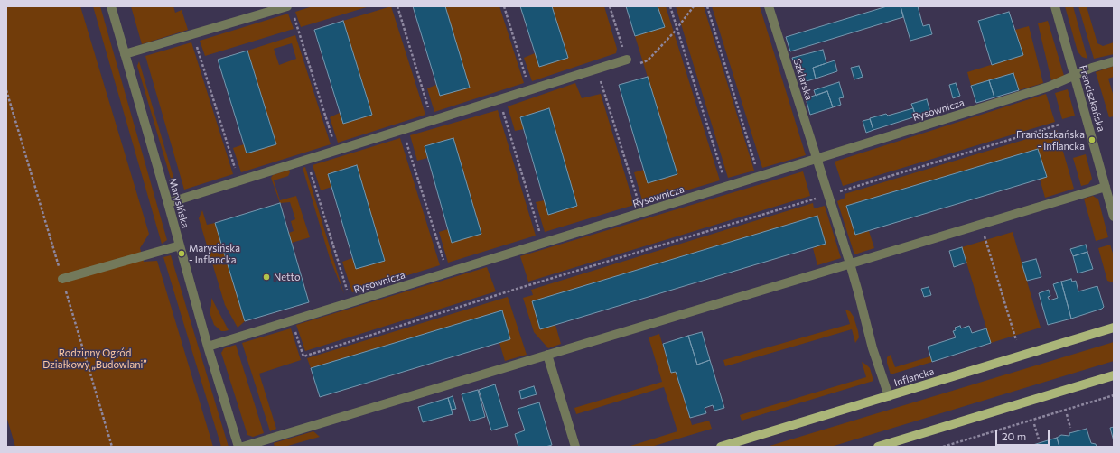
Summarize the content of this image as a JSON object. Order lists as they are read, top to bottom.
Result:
{
  "streets": {
    "main road": ["Inflancka"],
    "street": [
      "Szklarska",
      "Franciszkańska",
      "Rysownicza",
      "Marysińska"
    ]
  },
  "crossings": [
    ["Szklarska", "Rysownicza"],
    ["Szklarska", "Inflancka"],
    ["Franciszkańska", "Rysownicza"],
    ["Rysownicza", "Marysińska"]
  ],
  "parks": ["Rodzinny Ogród Działkowy „Budowlani”"],
  "places": ["Franciszkańska - Inflancka", "Marysińska - Inflancka", "Netto"],
  "scale_bar": "20 m"
}
